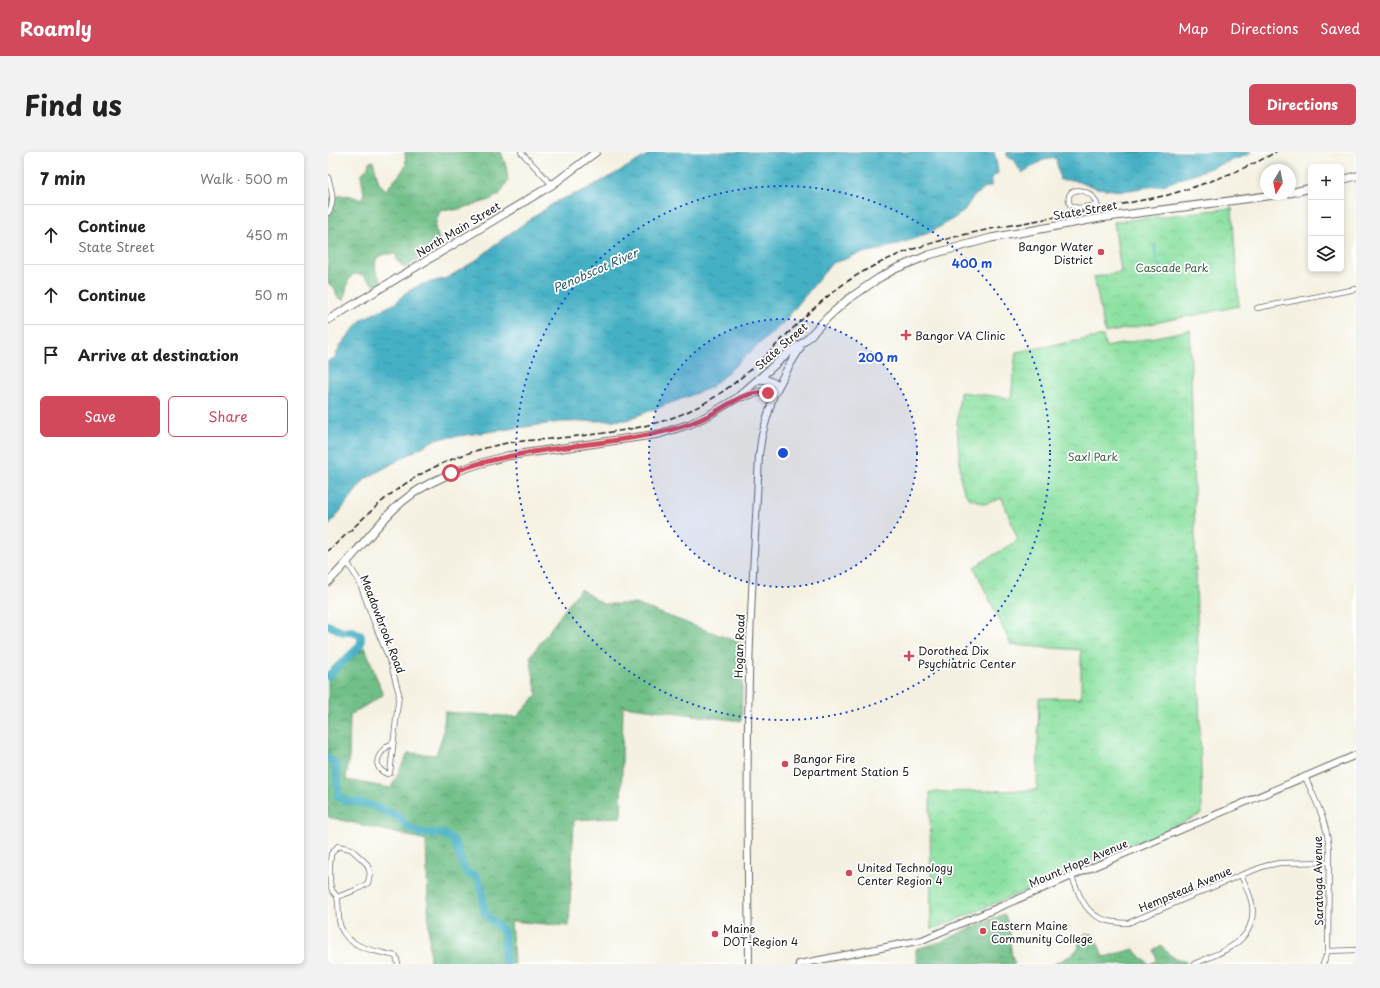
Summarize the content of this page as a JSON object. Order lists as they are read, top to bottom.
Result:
{
  "streets": {
    "main road": ["State Street", "North Main Street", "Hogan Road"],
    "street": [
      "Meadowbrook Road",
      "Mount Hope Avenue",
      "Saratoga Avenue",
      "Hempstead Avenue"
    ]
  },
  "crossings": [
    ["State Street", "Meadowbrook Road"],
    ["State Street", "Hogan Road"],
    ["Mount Hope Avenue", "Saratoga Avenue"],
    ["Mount Hope Avenue", "Hempstead Avenue"],
    ["Saratoga Avenue", "Hempstead Avenue"]
  ],
  "water": ["Penobscot River"],
  "parks": ["Cascade Park", "Saxl Park"],
  "places": {
    "other": [
      "Bangor Water District",
      "Bangor Fire Department Station 5",
      "United Technology Center Region 4",
      "Eastern Maine Community College",
      "Maine DOT-Region 4"
    ],
    "health": ["Bangor VA Clinic", "Dorothea Dix Psychiatric Center"]
  },
  "north": "bottom",
  "page": {
    "header": "Roamly",
    "nav": ["Map", "Directions", "Saved"],
    "title": "Find us",
    "buttons": [
      "Directions",
      ["Save", "Share"]
    ],
    "heading": ["7 min", "Walk · 500 m"],
    "map_buttons": ["+", "−"],
    "list": [
      ["Continue", "State Street", "450 m"],
      ["Continue", "50 m"],
      "Arrive at destination"
    ]
  },
  "rings": ["400 m", "200 m"]
}
